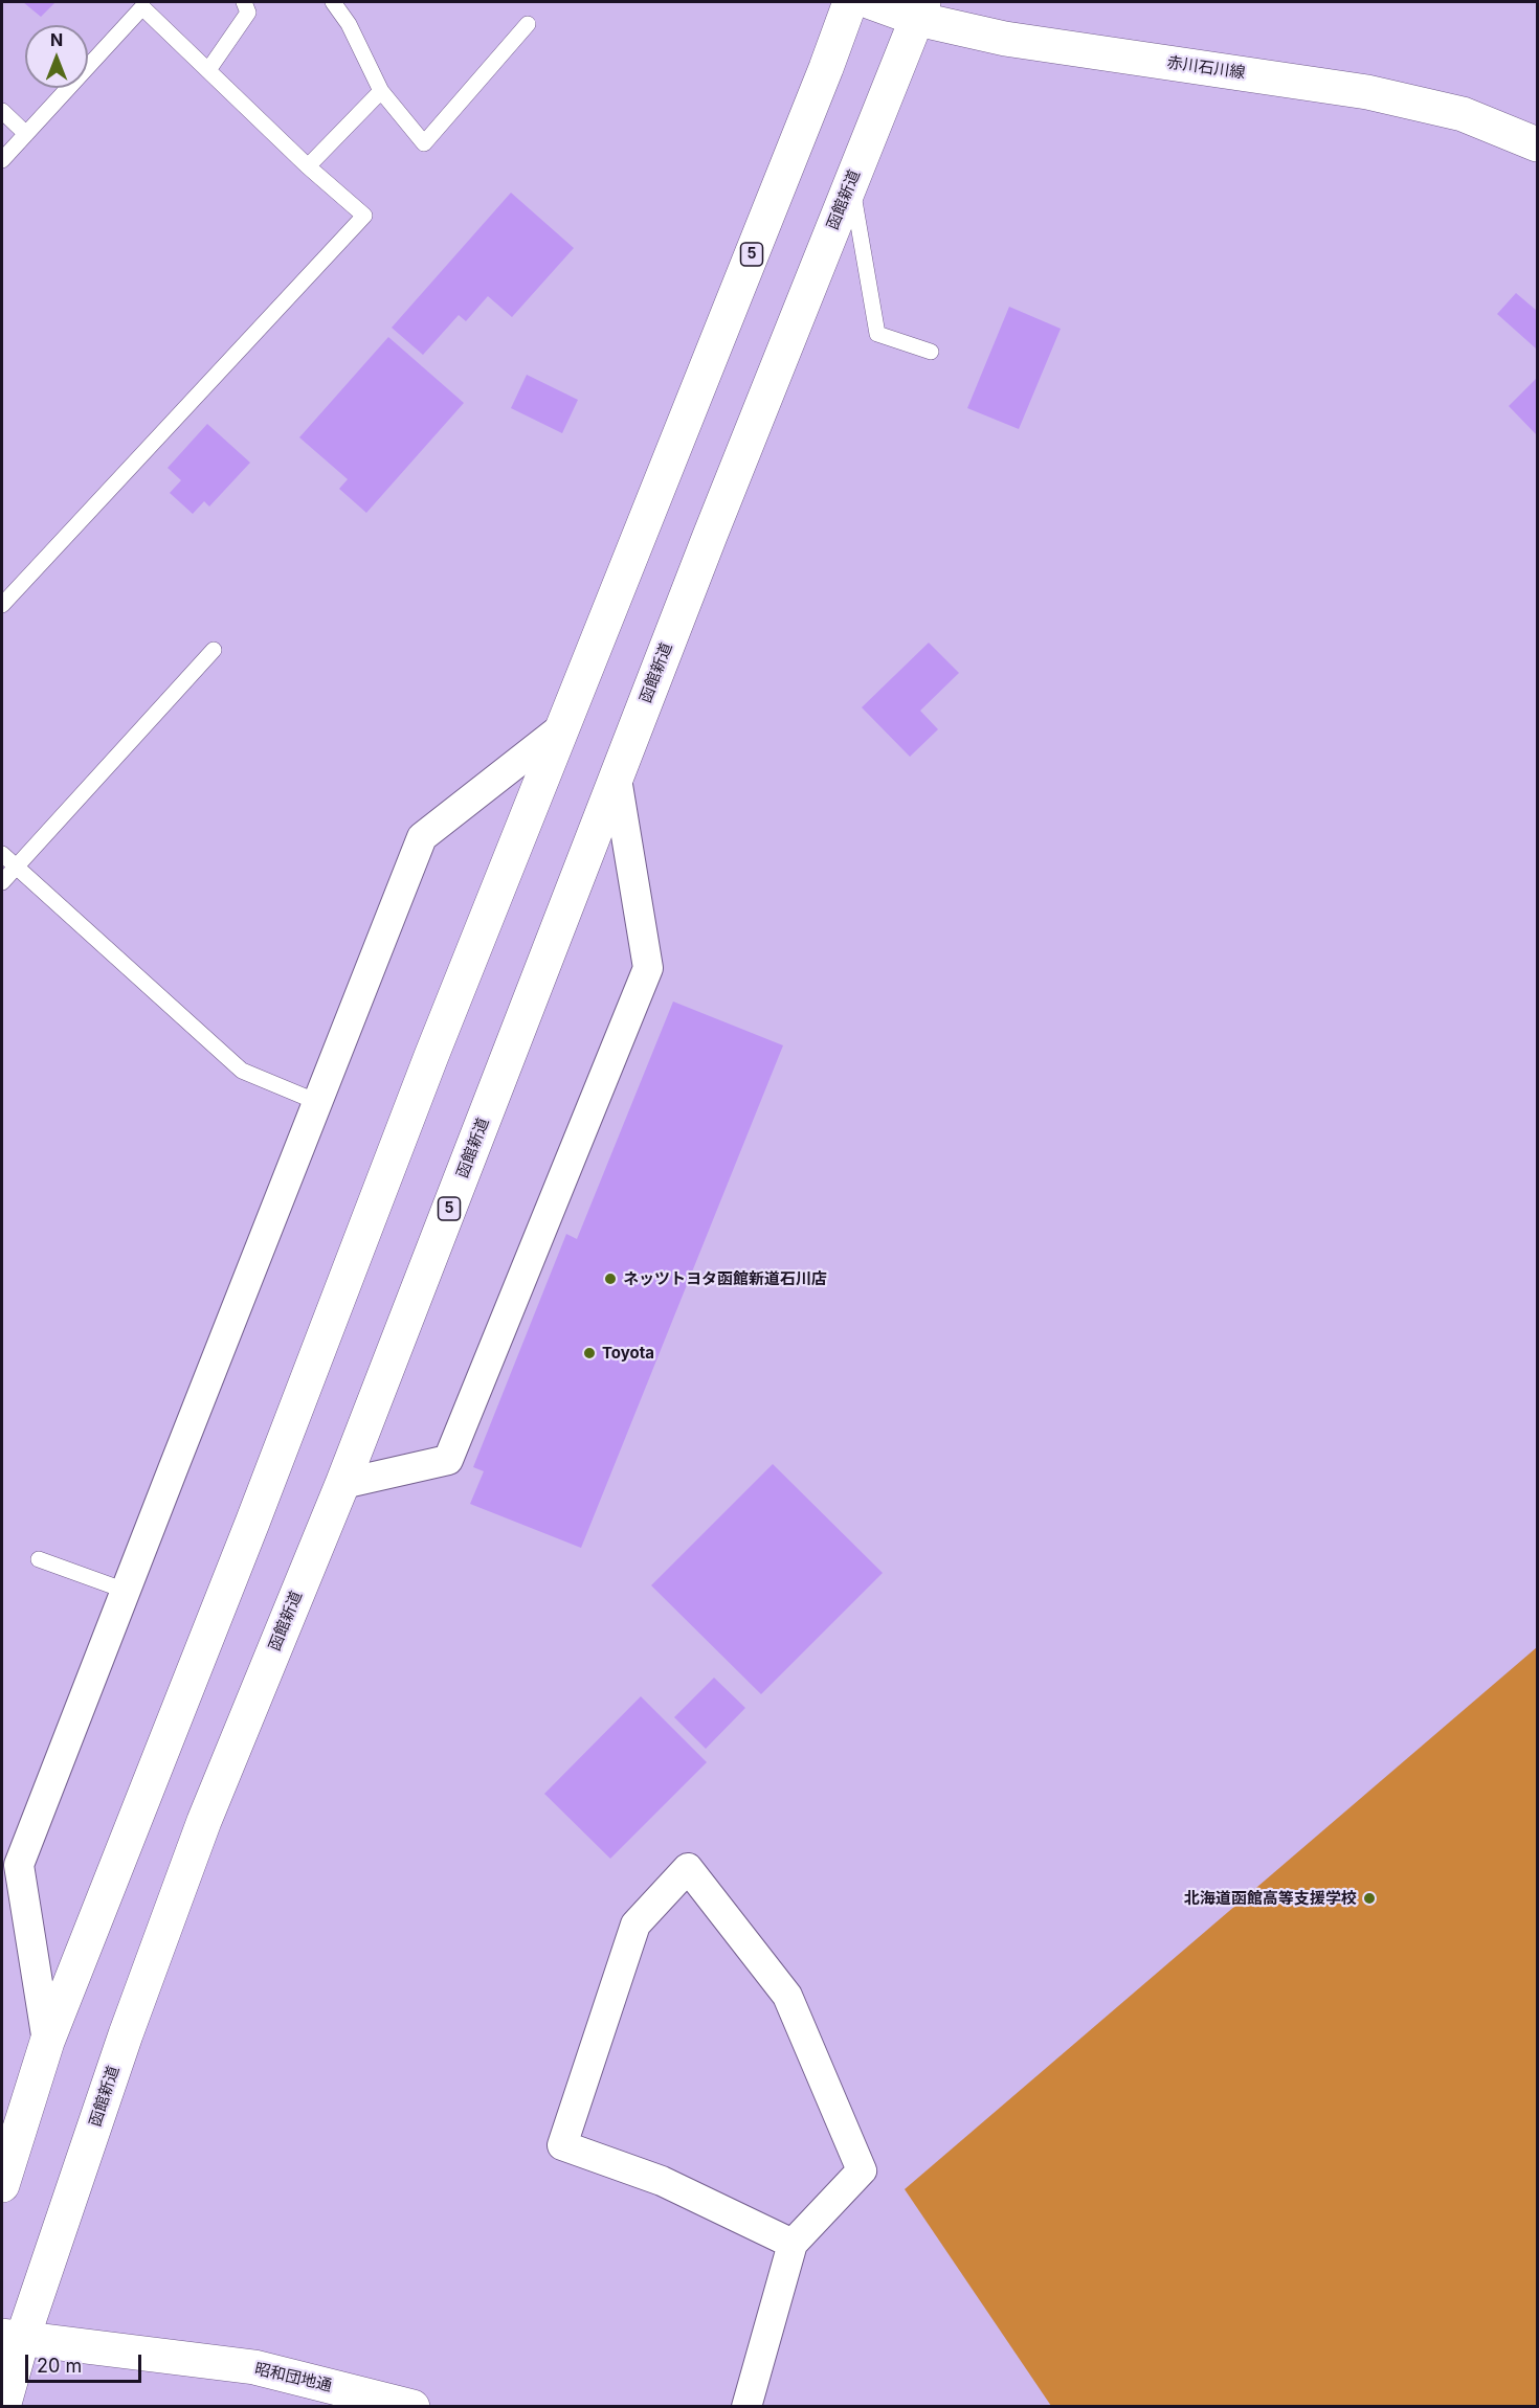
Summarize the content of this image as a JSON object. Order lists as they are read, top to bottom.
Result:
{
  "streets": {
    "main road": [
      "赤川石川線",
      "函館新道",
      "5",
      "昭和団地通"
    ]
  },
  "crossings": [
    ["赤川石川線", "函館新道"],
    ["函館新道", "昭和団地通"]
  ],
  "places": ["ネッツトヨタ函館新道石川店", "Toyota", "北海道函館高等支援学校"],
  "scale_bar": "20 m",
  "north": "top"
}
